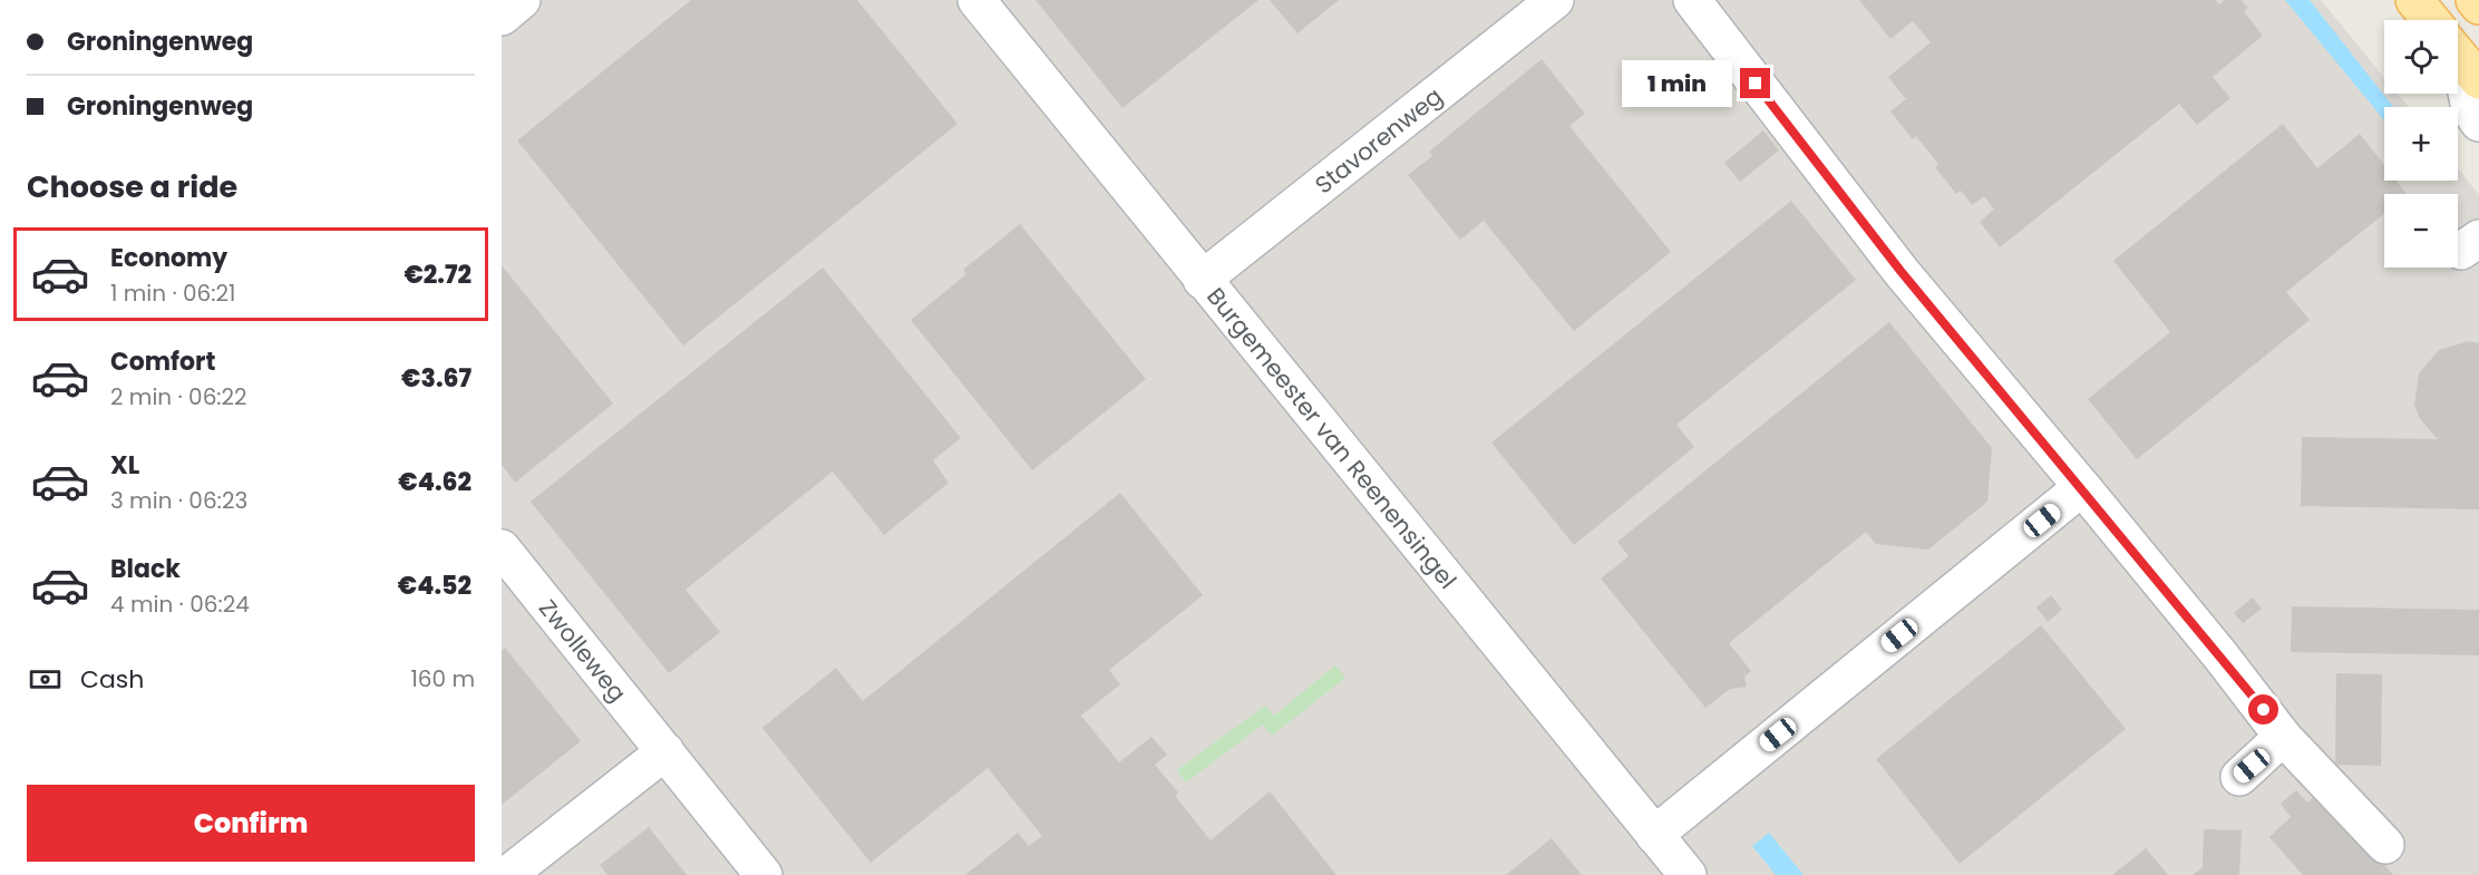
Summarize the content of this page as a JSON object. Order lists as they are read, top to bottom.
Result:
{
  "streets": {
    "street": ["Stavorenweg", "Burgemeester van Reenensingel", "Zwolleweg"]
  },
  "crossings": [
    ["Stavorenweg", "Burgemeester van Reenensingel"]
  ],
  "page": {
    "banner": ["Groningenweg", "Groningenweg"],
    "map_buttons": ["+", "−"],
    "bubble": "1 min",
    "heading": "Choose a ride",
    "list": [
      {
        "name": "Economy",
        "note": "1 min · 06:21",
        "value": "€2.72"
      },
      {
        "name": "Comfort",
        "note": "2 min · 06:22",
        "value": "€3.67"
      },
      {
        "name": "XL",
        "note": "3 min · 06:23",
        "value": "€4.62"
      },
      {
        "name": "Black",
        "note": "4 min · 06:24",
        "value": "€4.52"
      }
    ],
    "pay": ["Cash", "160 m"],
    "buttons": "Confirm"
  }
}
